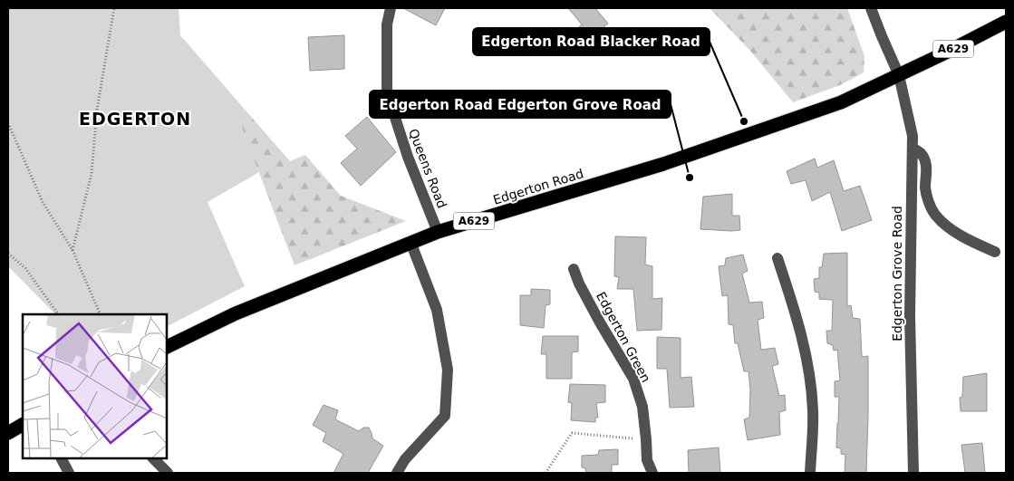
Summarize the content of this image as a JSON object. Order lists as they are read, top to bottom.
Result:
{
  "streets": {
    "highway": ["A629", "Edgerton Road"],
    "street": ["Queens Road", "Edgerton Grove Road", "Edgerton Green"]
  },
  "crossings": [
    ["A629", "Edgerton Road"],
    ["A629", "Edgerton Grove Road"],
    ["Queens Road", "Edgerton Road"],
    ["Edgerton Road", "Edgerton Grove Road"]
  ],
  "districts": ["EDGERTON"],
  "places": ["Edgerton Road Blacker Road", "Edgerton Road Edgerton Grove Road"]
}
